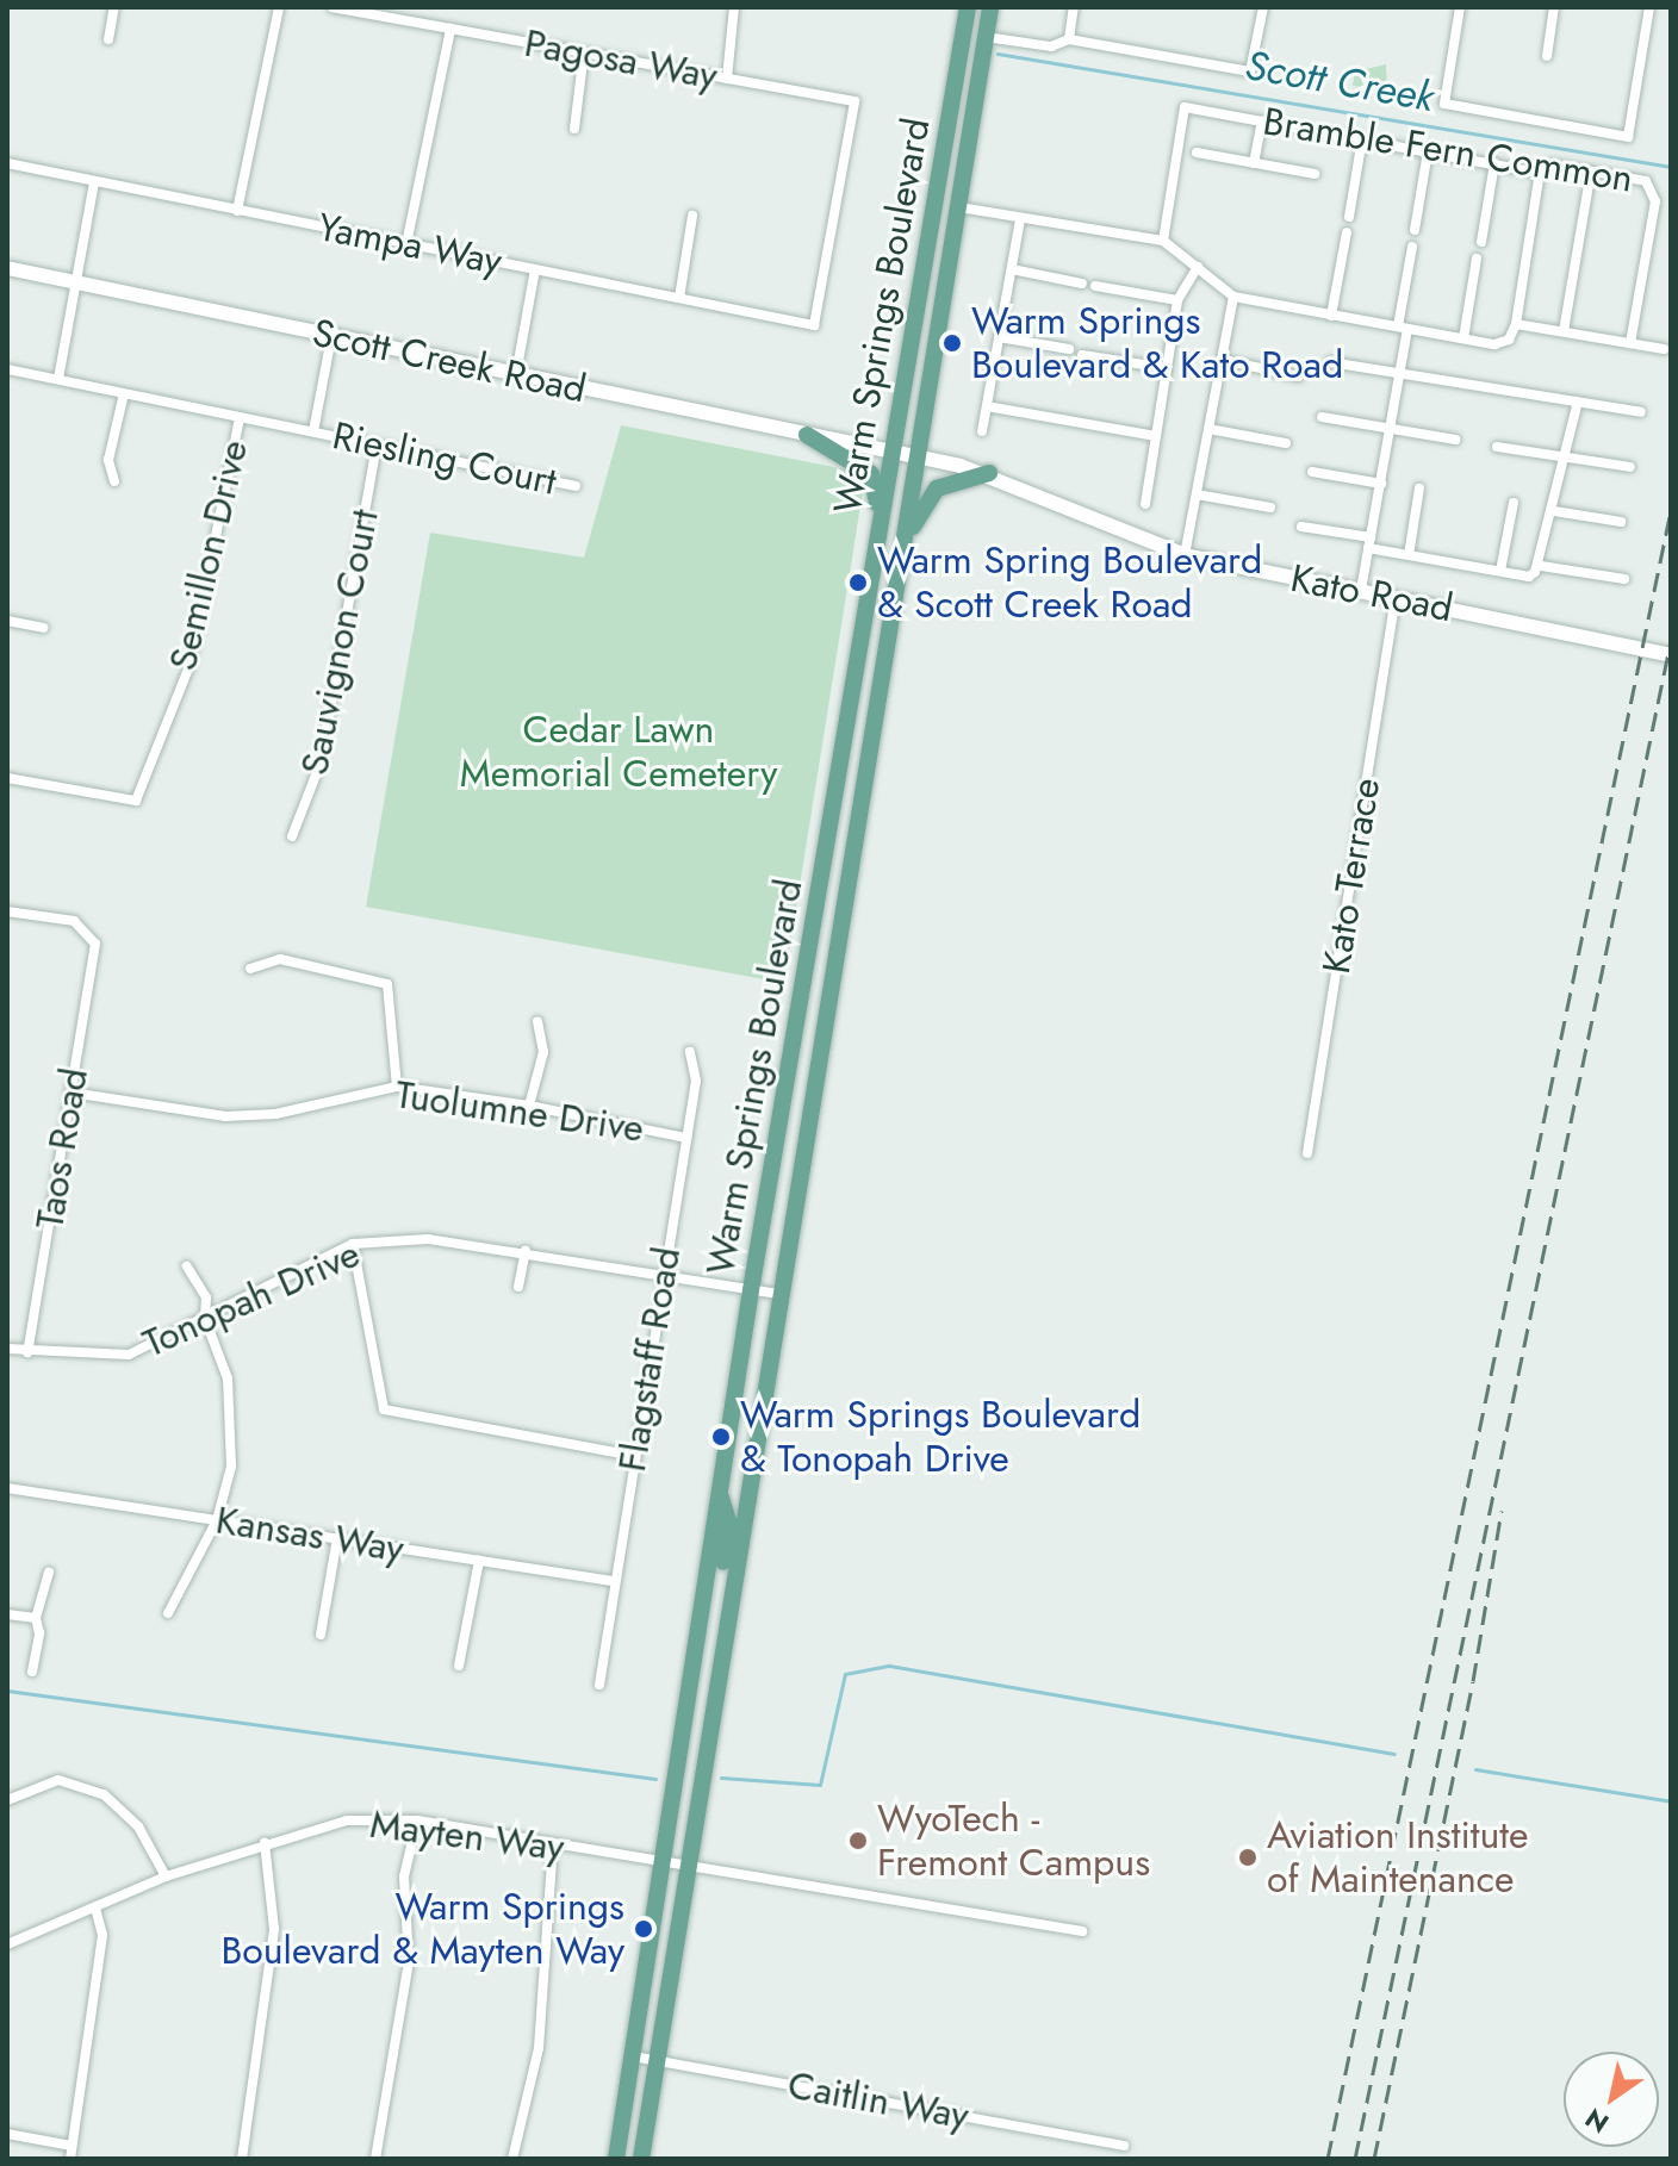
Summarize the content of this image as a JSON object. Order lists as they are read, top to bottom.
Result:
{
  "streets": {
    "main road": ["Warm Springs Boulevard", "Scott Creek Road", "Kato Road"],
    "street": [
      "Pagosa Way",
      "Bramble Fern Common",
      "Yampa Way",
      "Riesling Court",
      "Semillon Drive",
      "Sauvignon Court",
      "Kato Terrace",
      "Tuolumne Drive",
      "Taos Road",
      "Tonopah Drive",
      "Flagstaff Road",
      "Kansas Way",
      "Mayten Way",
      "Caitlin Way"
    ]
  },
  "crossings": [
    ["Pagosa Way", "Yampa Way"],
    ["Warm Springs Boulevard", "Scott Creek Road"],
    ["Warm Springs Boulevard", "Kato Road"],
    ["Warm Springs Boulevard", "Tonopah Drive"],
    ["Warm Springs Boulevard", "Mayten Way"],
    ["Warm Springs Boulevard", "Caitlin Way"],
    ["Scott Creek Road", "Kato Road"],
    ["Riesling Court", "Semillon Drive"],
    ["Riesling Court", "Sauvignon Court"],
    ["Kato Road", "Kato Terrace"],
    ["Tuolumne Drive", "Taos Road"],
    ["Tuolumne Drive", "Flagstaff Road"],
    ["Taos Road", "Tonopah Drive"],
    ["Tonopah Drive", "Flagstaff Road"],
    ["Flagstaff Road", "Kansas Way"]
  ],
  "water": ["Scott Creek"],
  "parks": ["Cedar Lawn Memorial Cemetery"],
  "places": [
    "Warm Springs Boulevard & Kato Road",
    "Warm Spring Boulevard & Scott Creek Road",
    "Warm Springs Boulevard & Tonopah Drive",
    "WyoTech - Fremont Campus",
    "Aviation Institute of Maintenance",
    "Warm Springs Boulevard & Mayten Way"
  ],
  "north": "bottom left"
}
